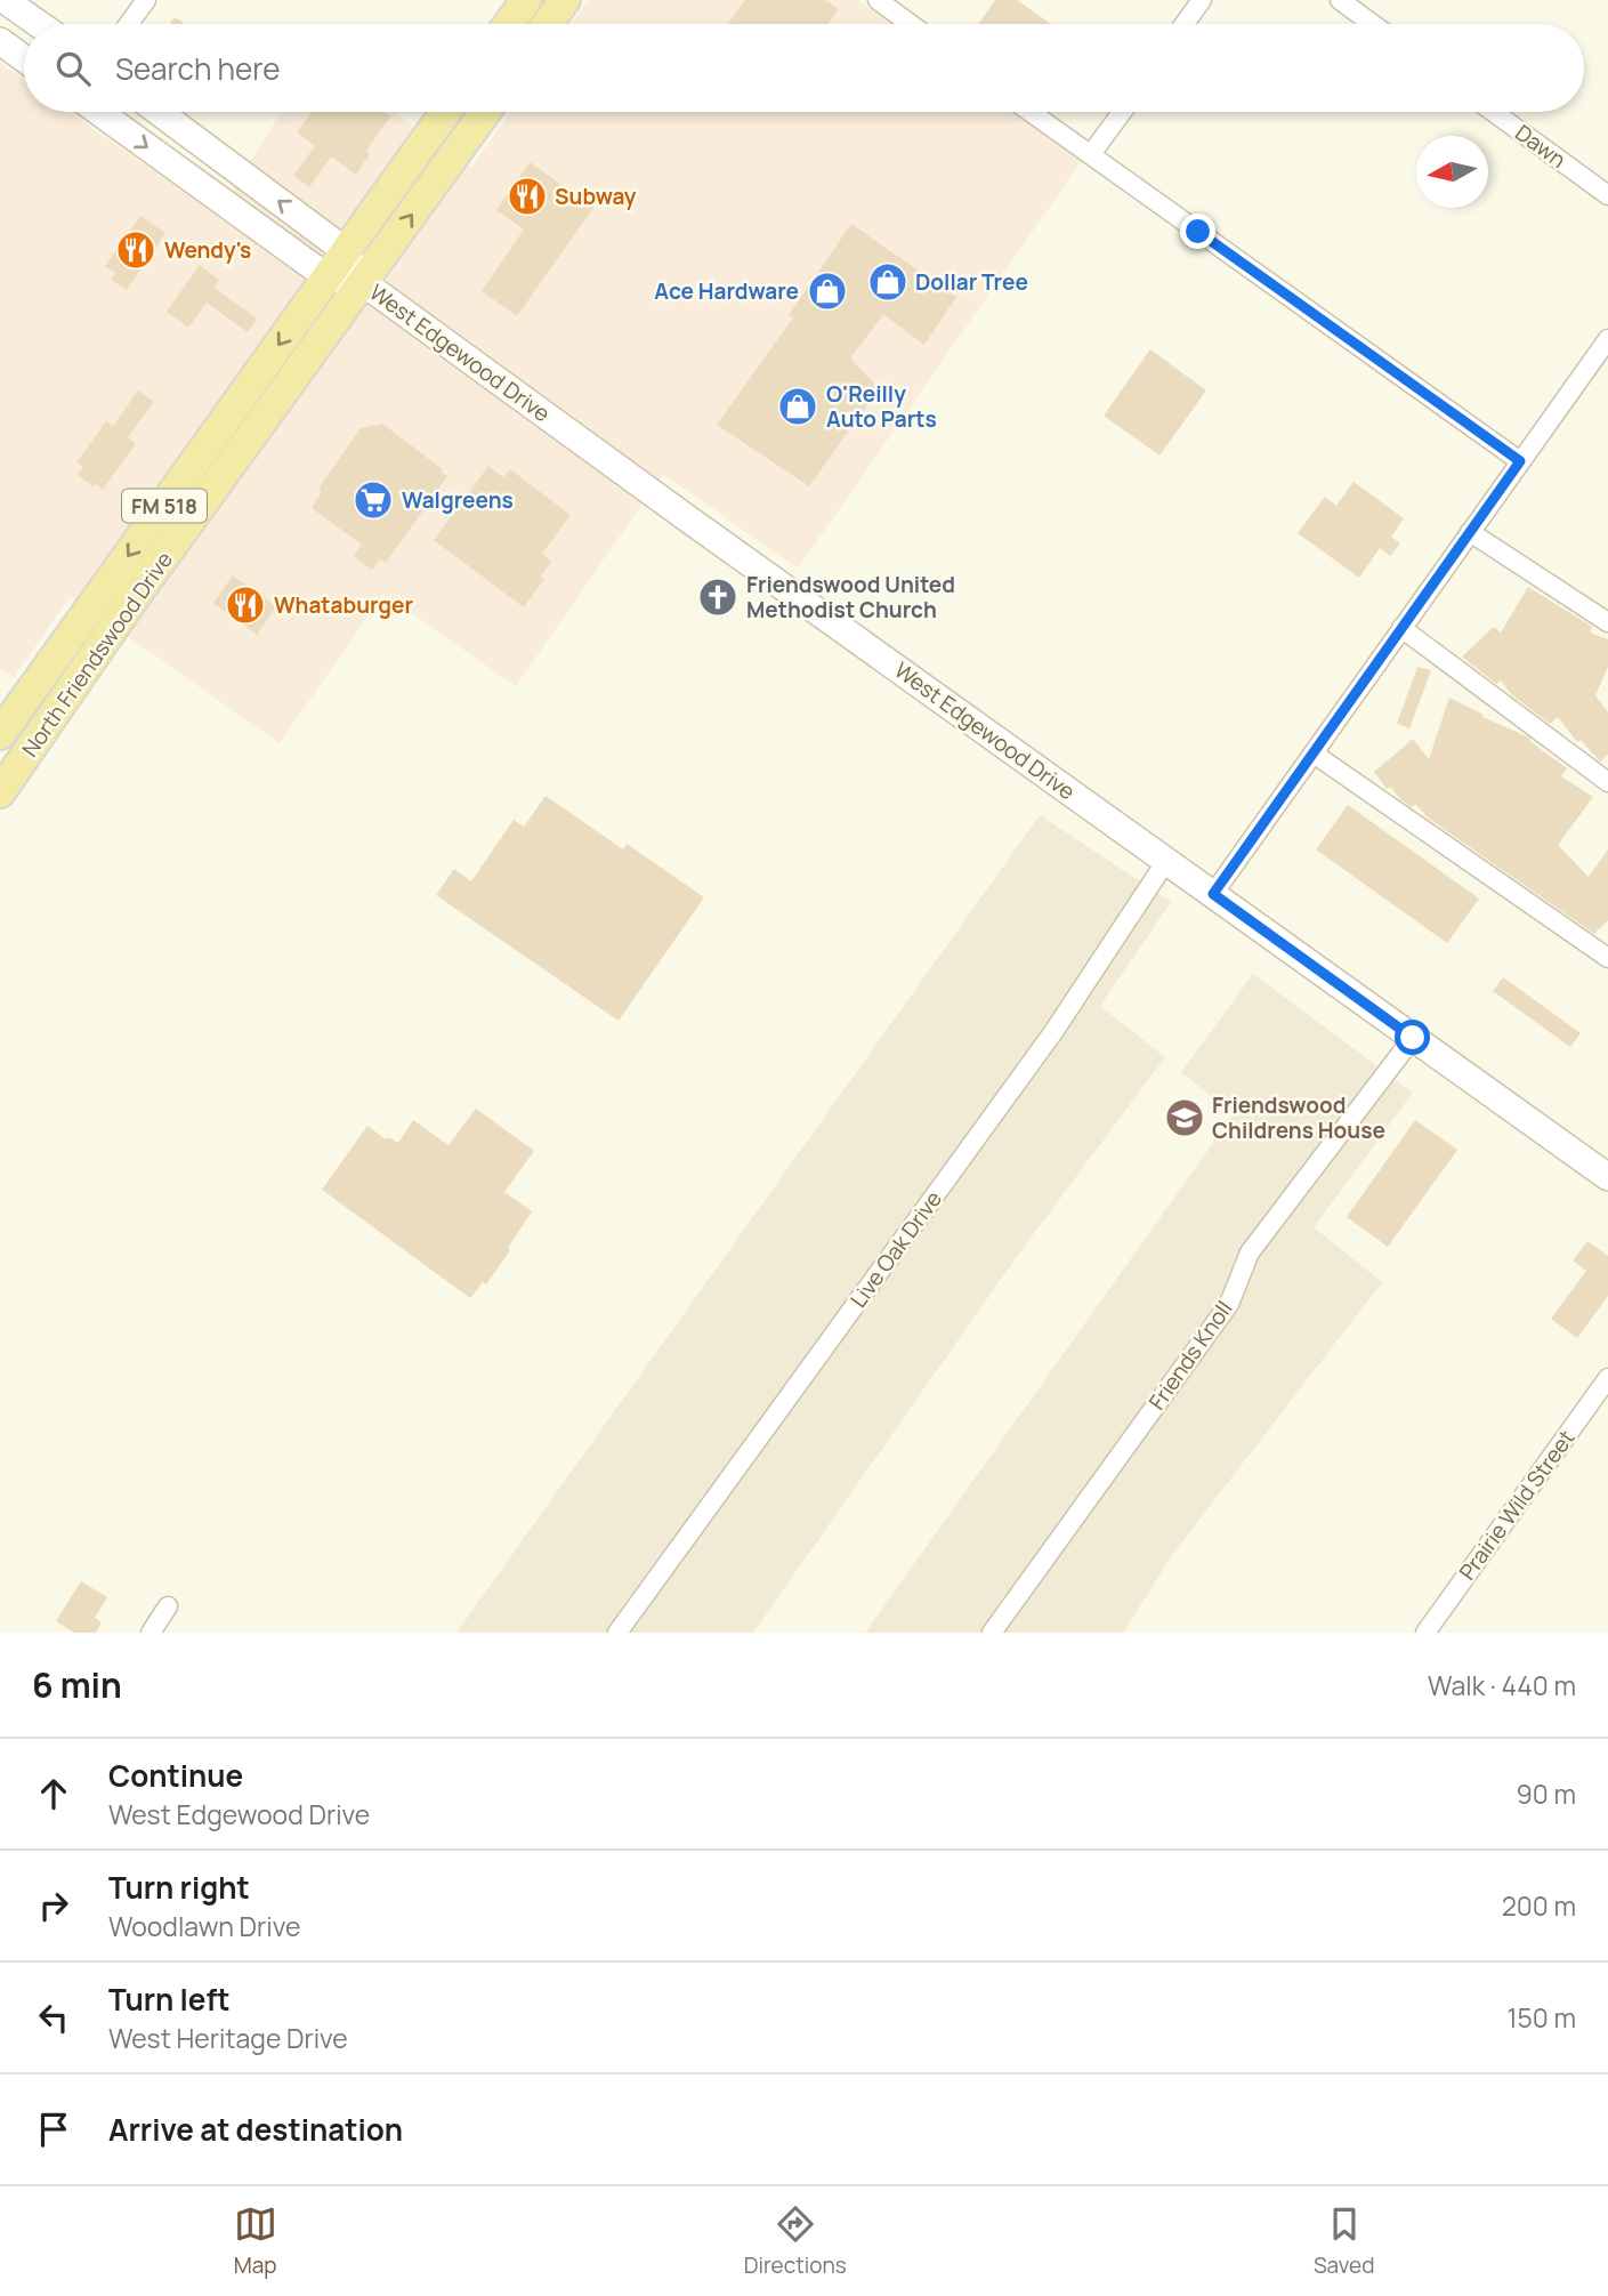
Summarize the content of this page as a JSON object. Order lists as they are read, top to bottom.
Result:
{
  "streets": {
    "main road": ["West Edgewood Drive", "FM 518", "North Friendswood Drive"],
    "street": [
      "Dawn",
      "Live Oak Drive",
      "Friends Knoll",
      "Prairie Wild Street"
    ]
  },
  "crossings": [
    ["West Edgewood Drive", "FM 518"],
    ["West Edgewood Drive", "North Friendswood Drive"],
    ["West Edgewood Drive", "Live Oak Drive"],
    ["West Edgewood Drive", "Friends Knoll"],
    ["FM 518", "North Friendswood Drive"]
  ],
  "places": {
    "restaurant": ["Subway", "Wendy's", "Whataburger"],
    "shop": ["Dollar Tree", "Ace Hardware", "O'Reilly Auto Parts"],
    "supermarket": ["Walgreens"],
    "church": ["Friendswood United Methodist Church"],
    "school or university": ["Friendswood Childrens House"]
  },
  "north": "left",
  "page": {
    "search": "Search here",
    "heading": ["6 min", "Walk · 440 m"],
    "list": [
      ["Continue", "West Edgewood Drive", "90 m"],
      ["Turn right", "Woodlawn Drive", "200 m"],
      ["Turn left", "West Heritage Drive", "150 m"],
      "Arrive at destination"
    ],
    "nav": ["Map", "Directions", "Saved"]
  }
}
